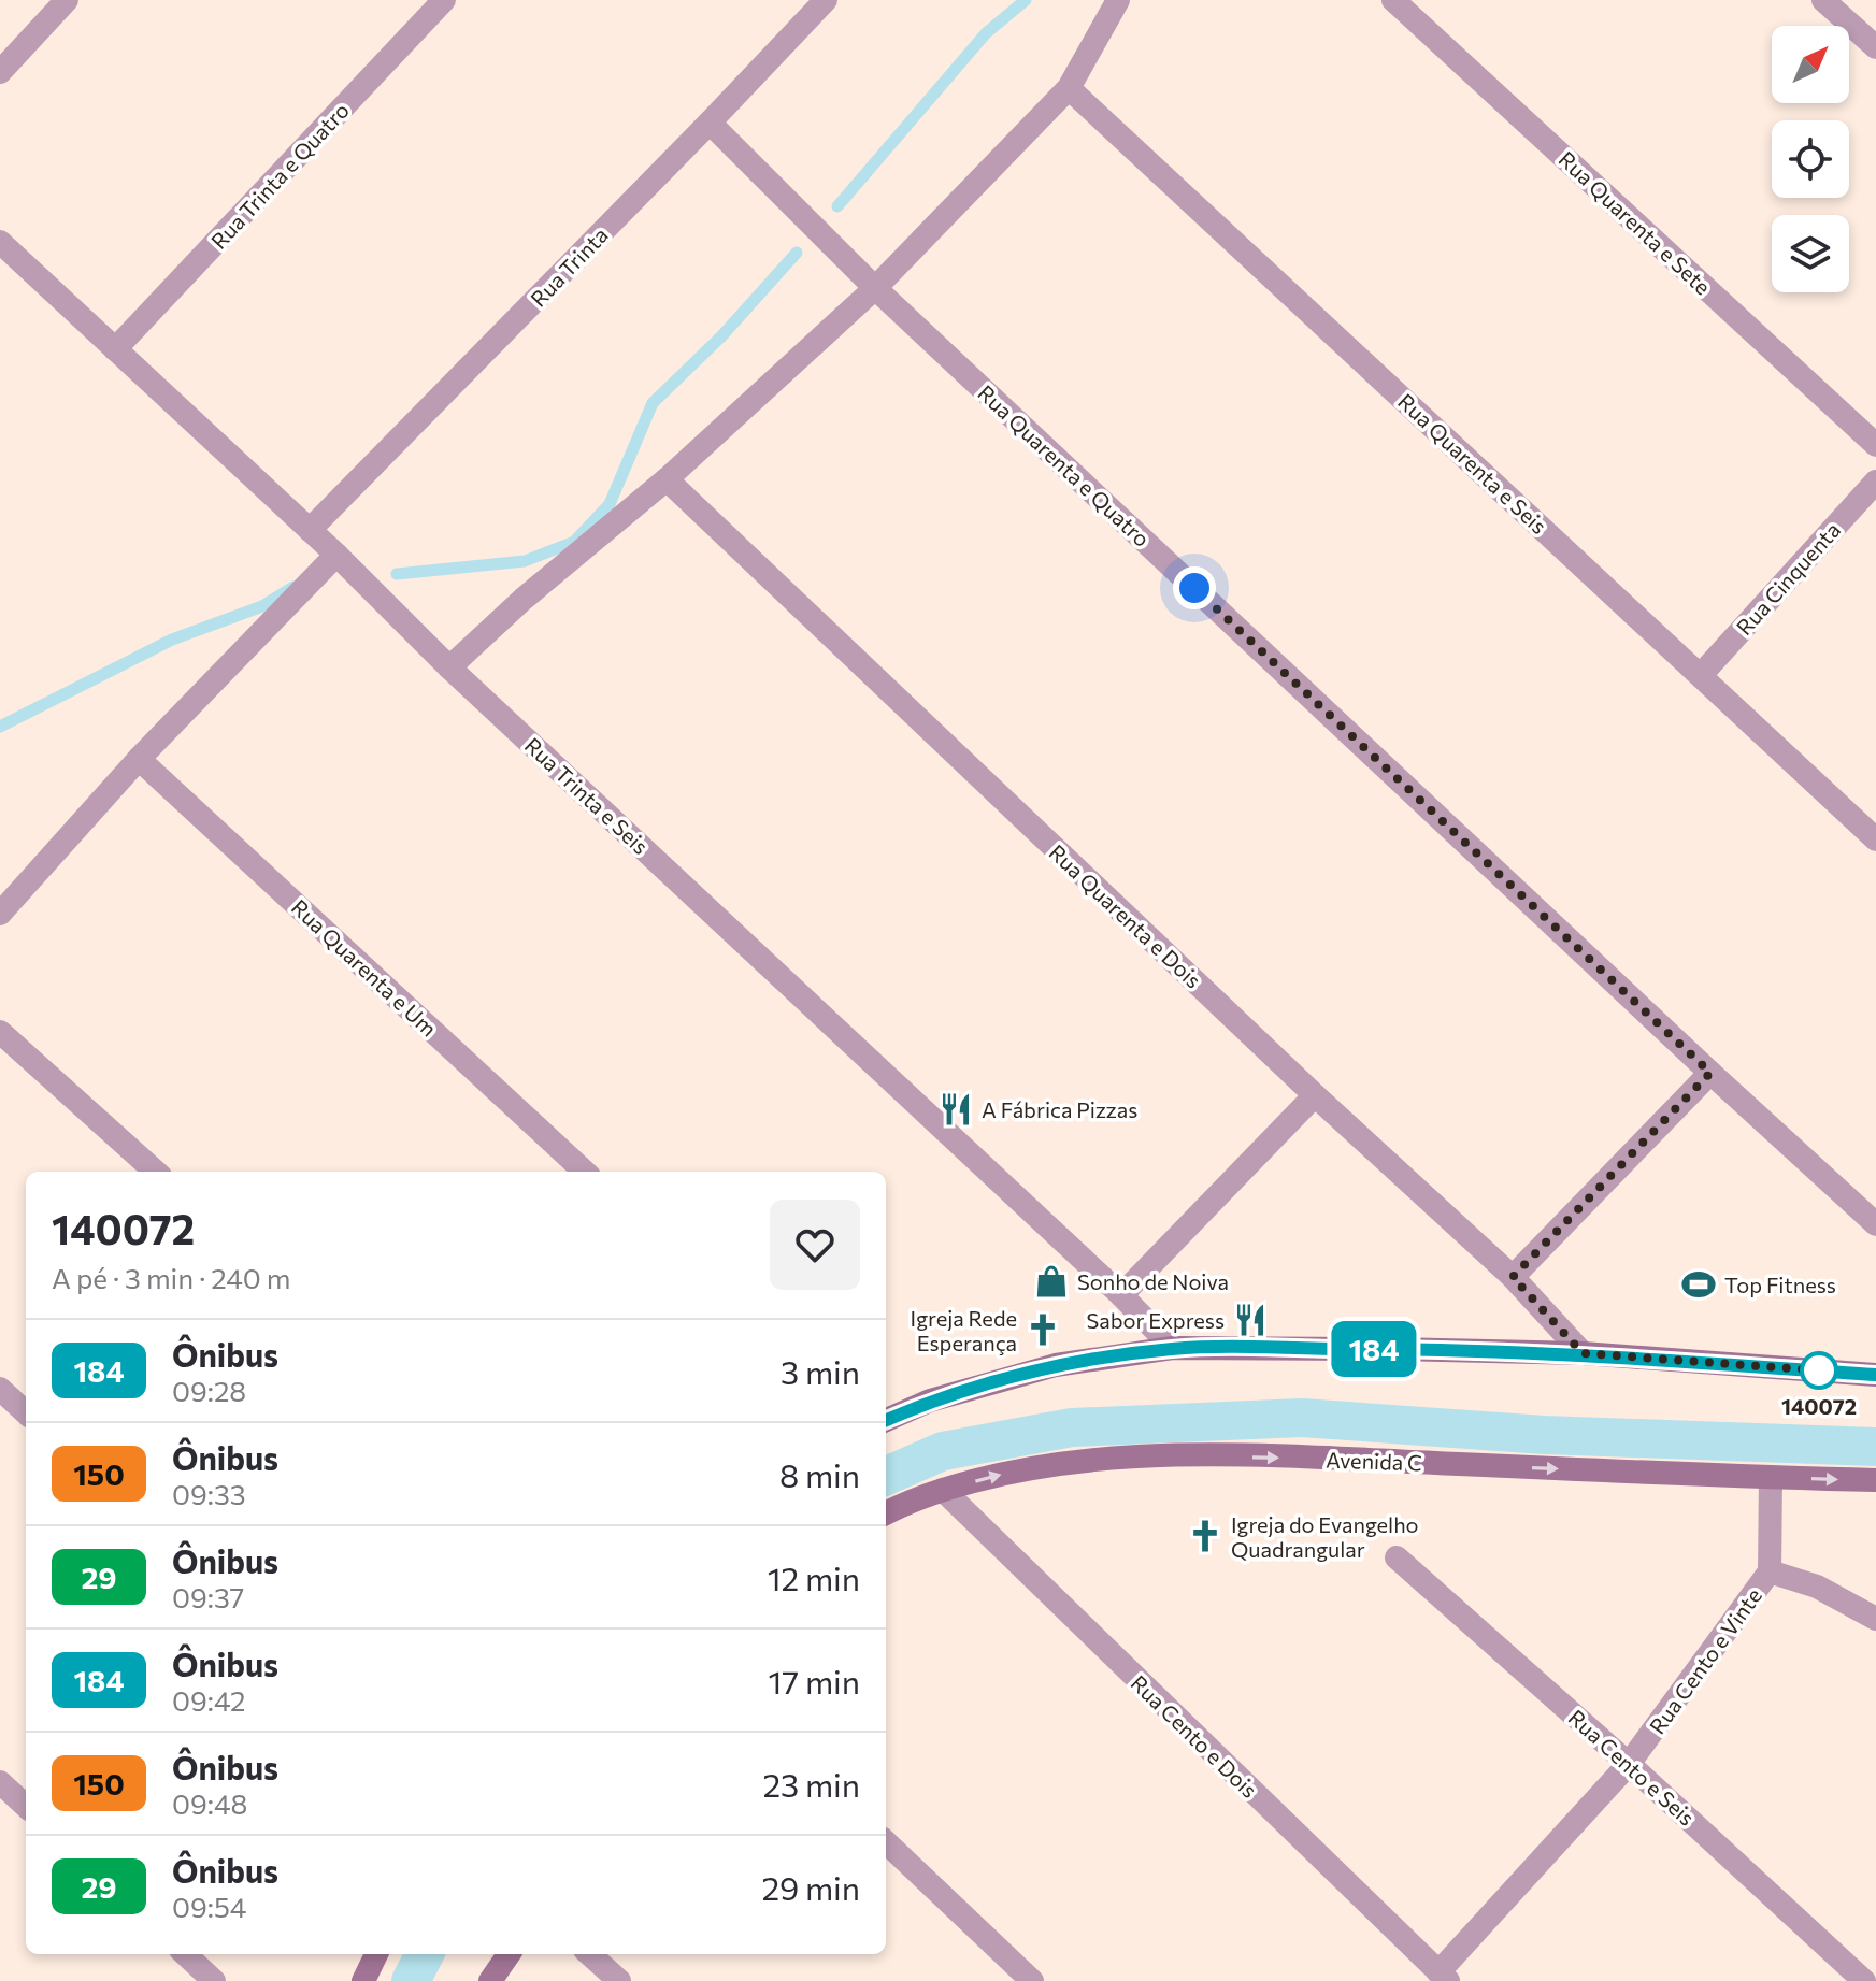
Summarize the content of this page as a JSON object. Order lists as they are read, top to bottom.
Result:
{
  "streets": {
    "main road": ["Avenida C"],
    "street": [
      "Rua Trinta e Quatro",
      "Rua Quarenta e Sete",
      "Rua Trinta",
      "Rua Quarenta e Seis",
      "Rua Quarenta e Quatro",
      "Rua Cinquenta",
      "Rua Trinta e Seis",
      "Rua Quarenta e Dois",
      "Rua Quarenta e Um",
      "Rua Cento e Vinte",
      "Rua Cento e Dois",
      "Rua Cento e Seis"
    ]
  },
  "crossings": [
    ["Rua Trinta e Quatro", "Rua Trinta e Seis"],
    ["Rua Trinta", "Rua Quarenta e Quatro"],
    ["Rua Trinta", "Rua Trinta e Seis"],
    ["Rua Quarenta e Seis", "Rua Cinquenta"],
    ["Avenida C", "Rua Cento e Vinte"],
    ["Avenida C", "Rua Cento e Dois"],
    ["Rua Cento e Vinte", "Rua Cento e Dois"],
    ["Rua Cento e Vinte", "Rua Cento e Seis"]
  ],
  "places": {
    "restaurant": ["A Fábrica Pizzas", "Sabor Express"],
    "shop": ["Sonho de Noiva"],
    "sports": ["Top Fitness"],
    "church": ["Igreja Rede Esperança", "Igreja do Evangelho Quadrangular"],
    "other": ["140072"]
  },
  "lines": ["bus line 184"],
  "north": "top right",
  "page": {
    "on_map": "184",
    "heading": ["140072", "A pé · 3 min · 240 m"],
    "list": [
      {
        "mark": "184",
        "name": "Ônibus",
        "note": "09:28",
        "value": "3 min"
      },
      {
        "mark": "150",
        "name": "Ônibus",
        "note": "09:33",
        "value": "8 min"
      },
      {
        "mark": "29",
        "name": "Ônibus",
        "note": "09:37",
        "value": "12 min"
      },
      {
        "mark": "184",
        "name": "Ônibus",
        "note": "09:42",
        "value": "17 min"
      },
      {
        "mark": "150",
        "name": "Ônibus",
        "note": "09:48",
        "value": "23 min"
      },
      {
        "mark": "29",
        "name": "Ônibus",
        "note": "09:54",
        "value": "29 min"
      }
    ]
  }
}
